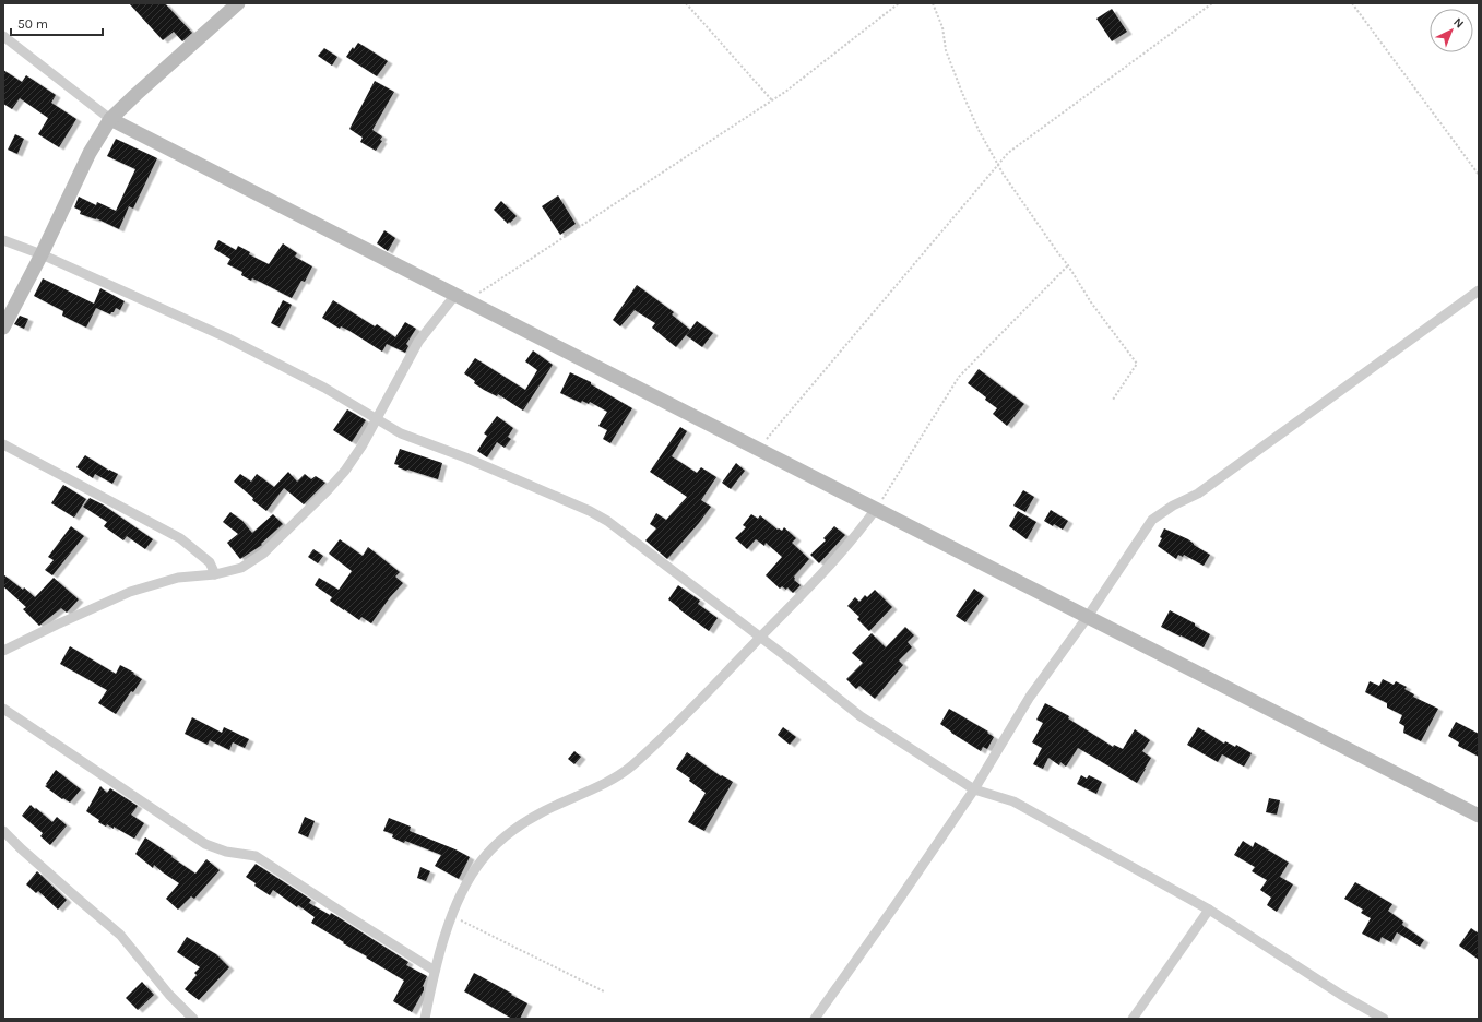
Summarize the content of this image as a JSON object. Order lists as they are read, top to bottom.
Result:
{
  "scale_bar": "50 m",
  "north": "top right"
}
